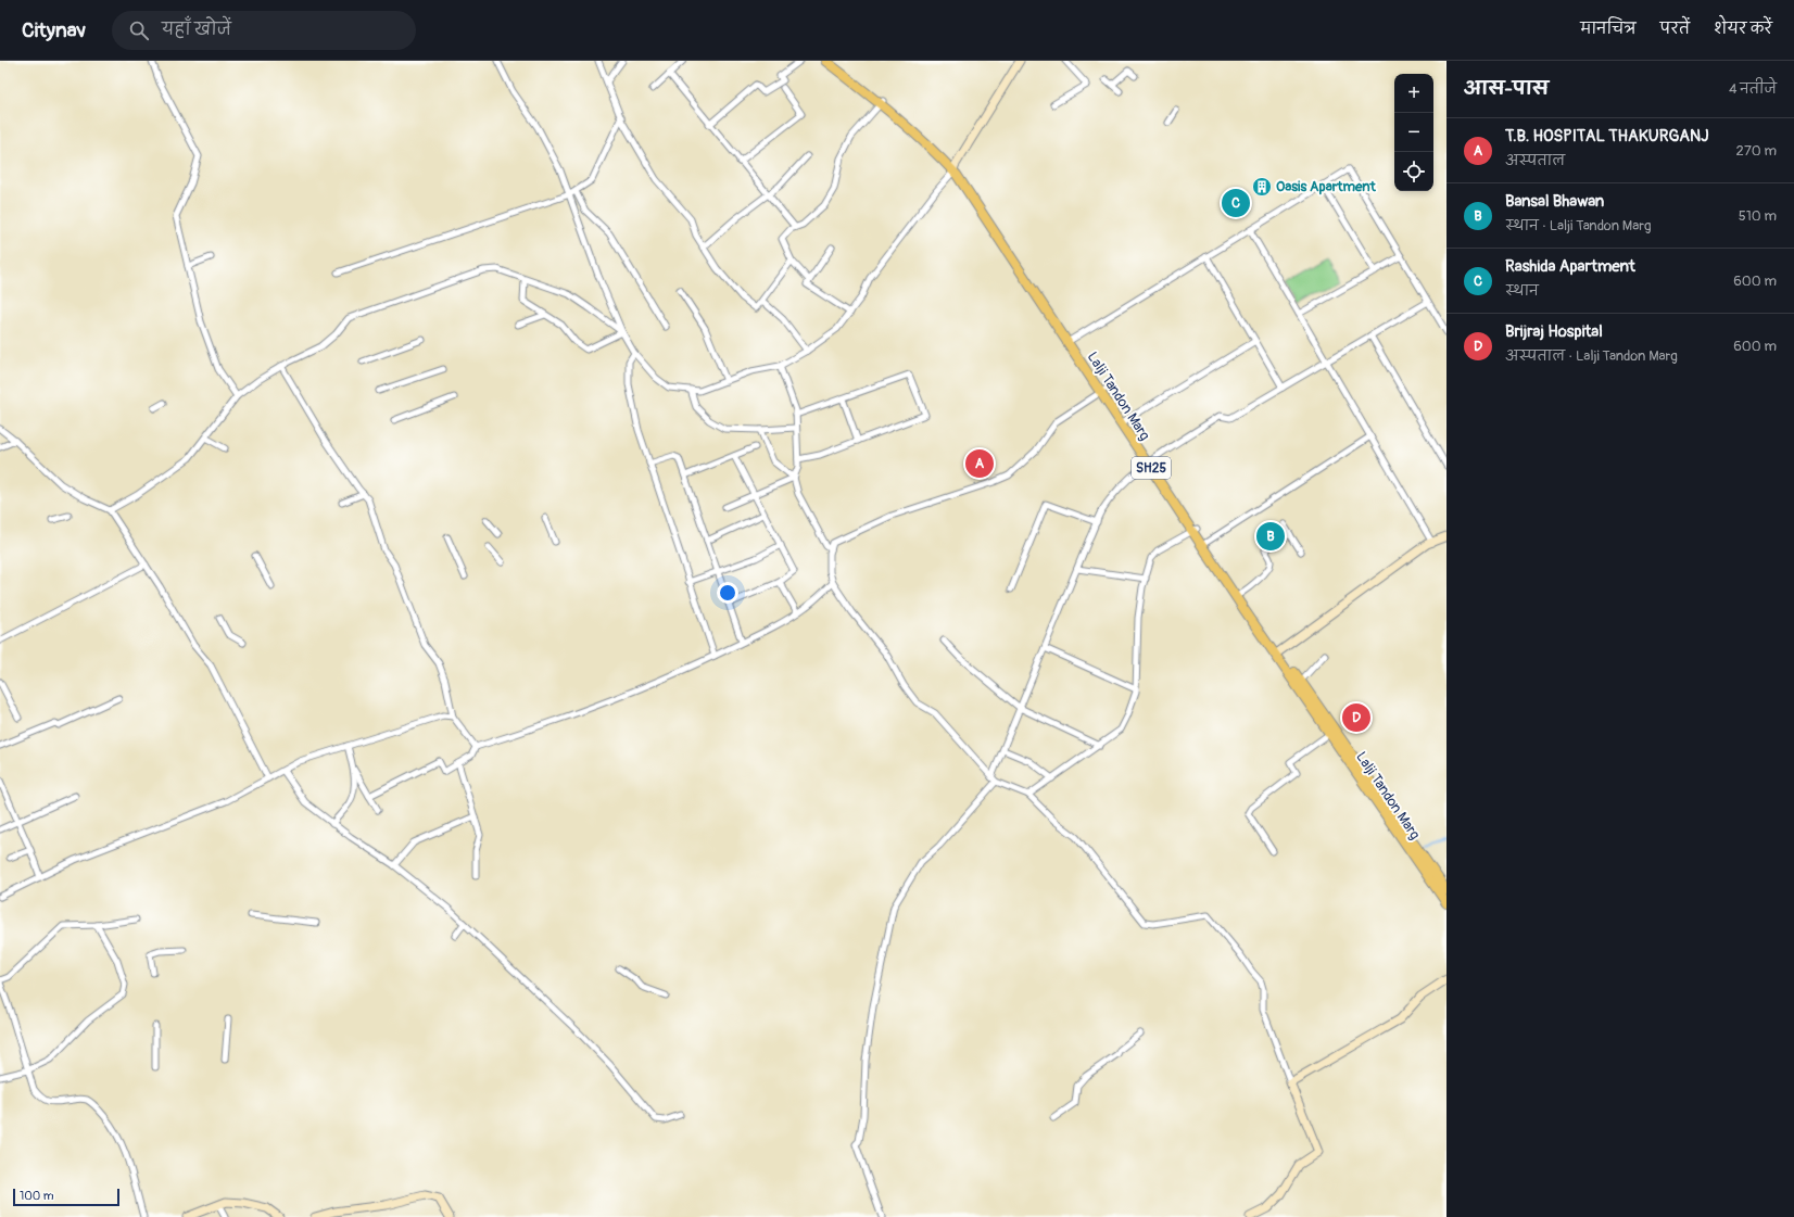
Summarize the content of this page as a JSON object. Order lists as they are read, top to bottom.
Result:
{
  "streets": {
    "main road": ["Lalji Tandon Marg", "SH25"]
  },
  "places": {
    "building": ["Oasis Apartment"]
  },
  "scale_bar": "100 m",
  "page": {
    "header": "Citynav",
    "search": "यहाँ खोजें",
    "nav": ["मानचित्र", "परतें", "शेयर करें"],
    "heading": ["आस-पास", "4 नतीजे"],
    "map_buttons": ["+", "−"],
    "list": [
      {
        "mark": "A",
        "name": "T.B. HOSPITAL THAKURGANJ",
        "note": "अस्पताल",
        "value": "270 m"
      },
      {
        "mark": "B",
        "name": "Bansal Bhawan",
        "note": "स्थान · Lalji Tandon Marg",
        "value": "510 m"
      },
      {
        "mark": "C",
        "name": "Rashida Apartment",
        "note": "स्थान",
        "value": "600 m"
      },
      {
        "mark": "D",
        "name": "Brijraj Hospital",
        "note": "अस्पताल · Lalji Tandon Marg",
        "value": "600 m"
      }
    ],
    "pins": [
      "C",
      "A",
      "B",
      "D"
    ],
    "scale": "100 m"
  }
}
